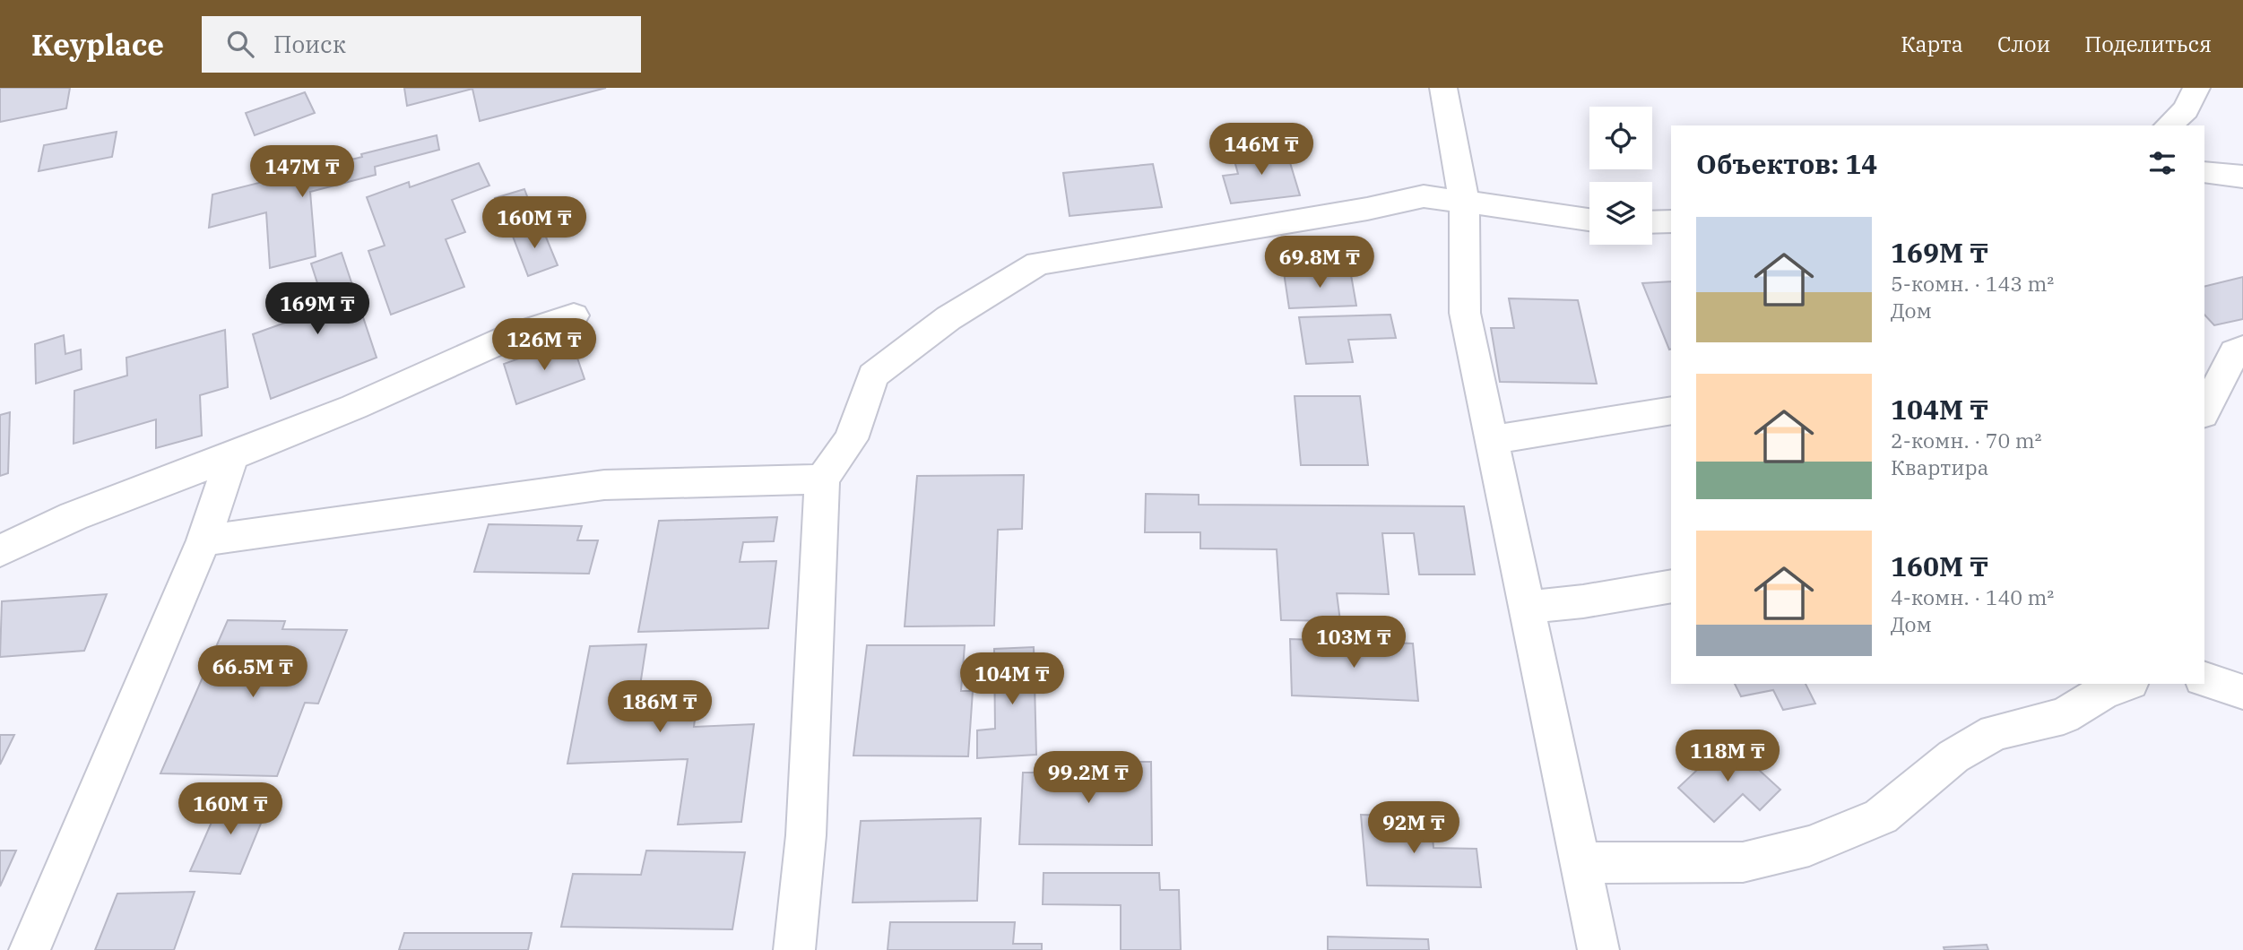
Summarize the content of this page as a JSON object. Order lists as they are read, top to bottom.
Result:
{
  "page": {
    "header": "Keyplace",
    "search": "Поиск",
    "nav": ["Карта", "Слои", "Поделиться"],
    "price": [
      "146M ₸",
      "147M ₸",
      "160M ₸",
      "69.8M ₸",
      "169M ₸",
      "126M ₸",
      "103M ₸",
      "66.5M ₸",
      "104M ₸",
      "186M ₸",
      "118M ₸",
      "99.2M ₸",
      "160M ₸",
      "92M ₸"
    ],
    "heading": "Объектов: 14",
    "list": [
      {
        "name": "169M ₸",
        "note": "5-комн. · 143 m² · Дом"
      },
      {
        "name": "104M ₸",
        "note": "2-комн. · 70 m² · Квартира"
      },
      {
        "name": "160M ₸",
        "note": "4-комн. · 140 m² · Дом"
      }
    ]
  }
}
